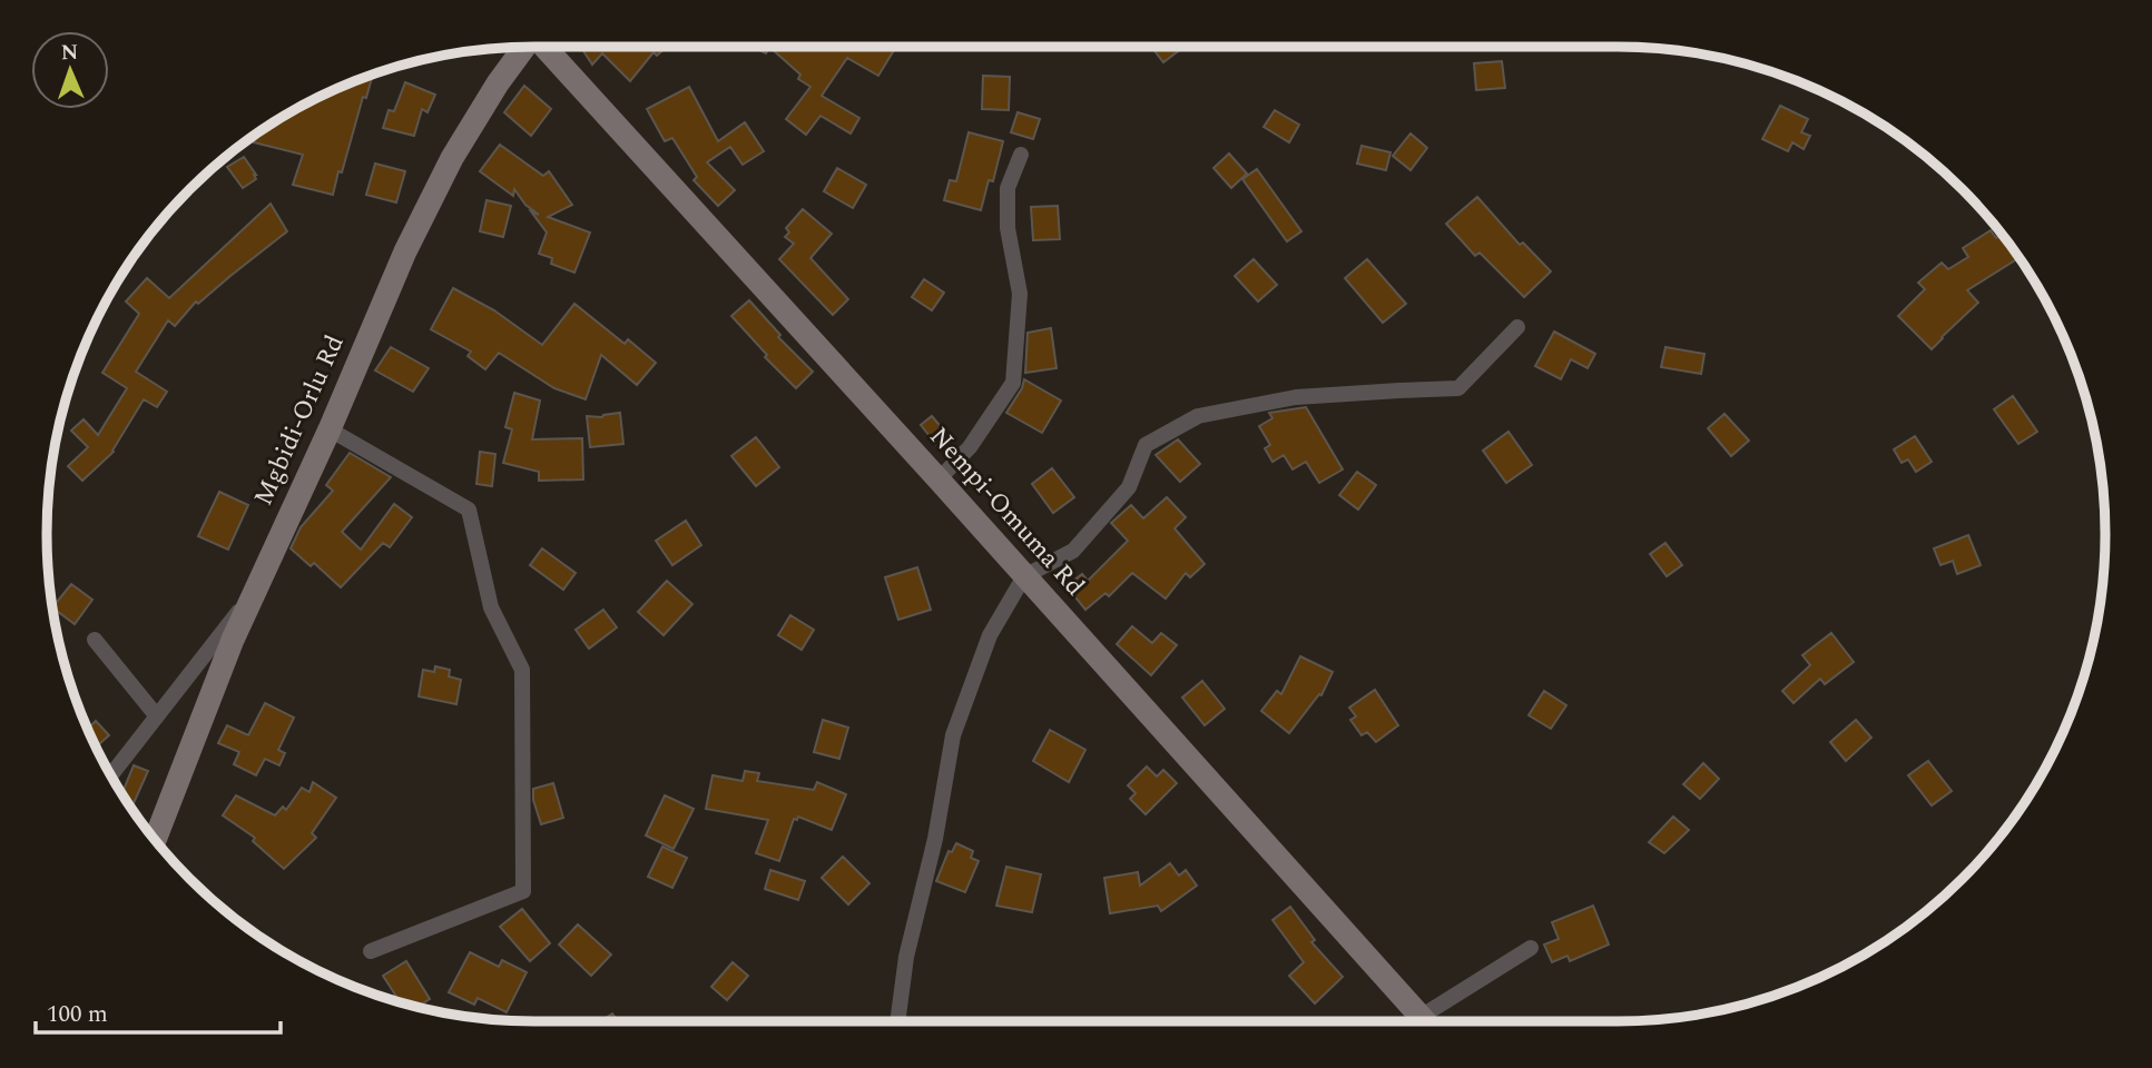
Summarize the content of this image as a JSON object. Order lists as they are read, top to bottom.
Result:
{
  "streets": {
    "street": ["Mgbidi-Orlu Rd", "Nempi-Omuma Rd"]
  },
  "scale_bar": "100 m",
  "north": "top"
}
